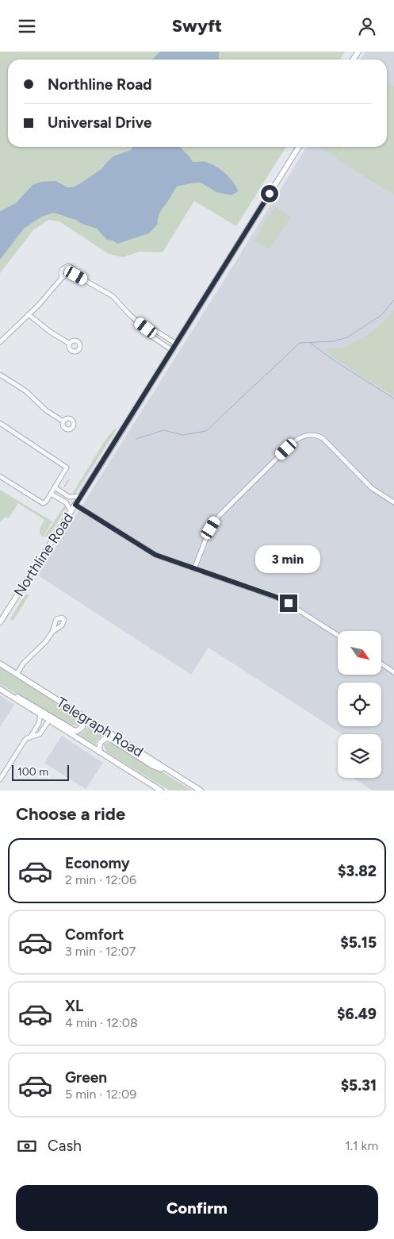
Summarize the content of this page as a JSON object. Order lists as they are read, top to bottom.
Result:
{
  "streets": {
    "main road": ["Northline Road", "Telegraph Road"]
  },
  "scale_bar": "100 m",
  "north": "bottom right",
  "page": {
    "header": "Swyft",
    "banner": ["Northline Road", "Universal Drive"],
    "bubble": "3 min",
    "scale": "100 m",
    "heading": "Choose a ride",
    "list": [
      {
        "name": "Economy",
        "note": "2 min · 12:06",
        "value": "$3.82"
      },
      {
        "name": "Comfort",
        "note": "3 min · 12:07",
        "value": "$5.15"
      },
      {
        "name": "XL",
        "note": "4 min · 12:08",
        "value": "$6.49"
      },
      {
        "name": "Green",
        "note": "5 min · 12:09",
        "value": "$5.31"
      }
    ],
    "pay": ["Cash", "1.1 km"],
    "buttons": "Confirm"
  }
}
